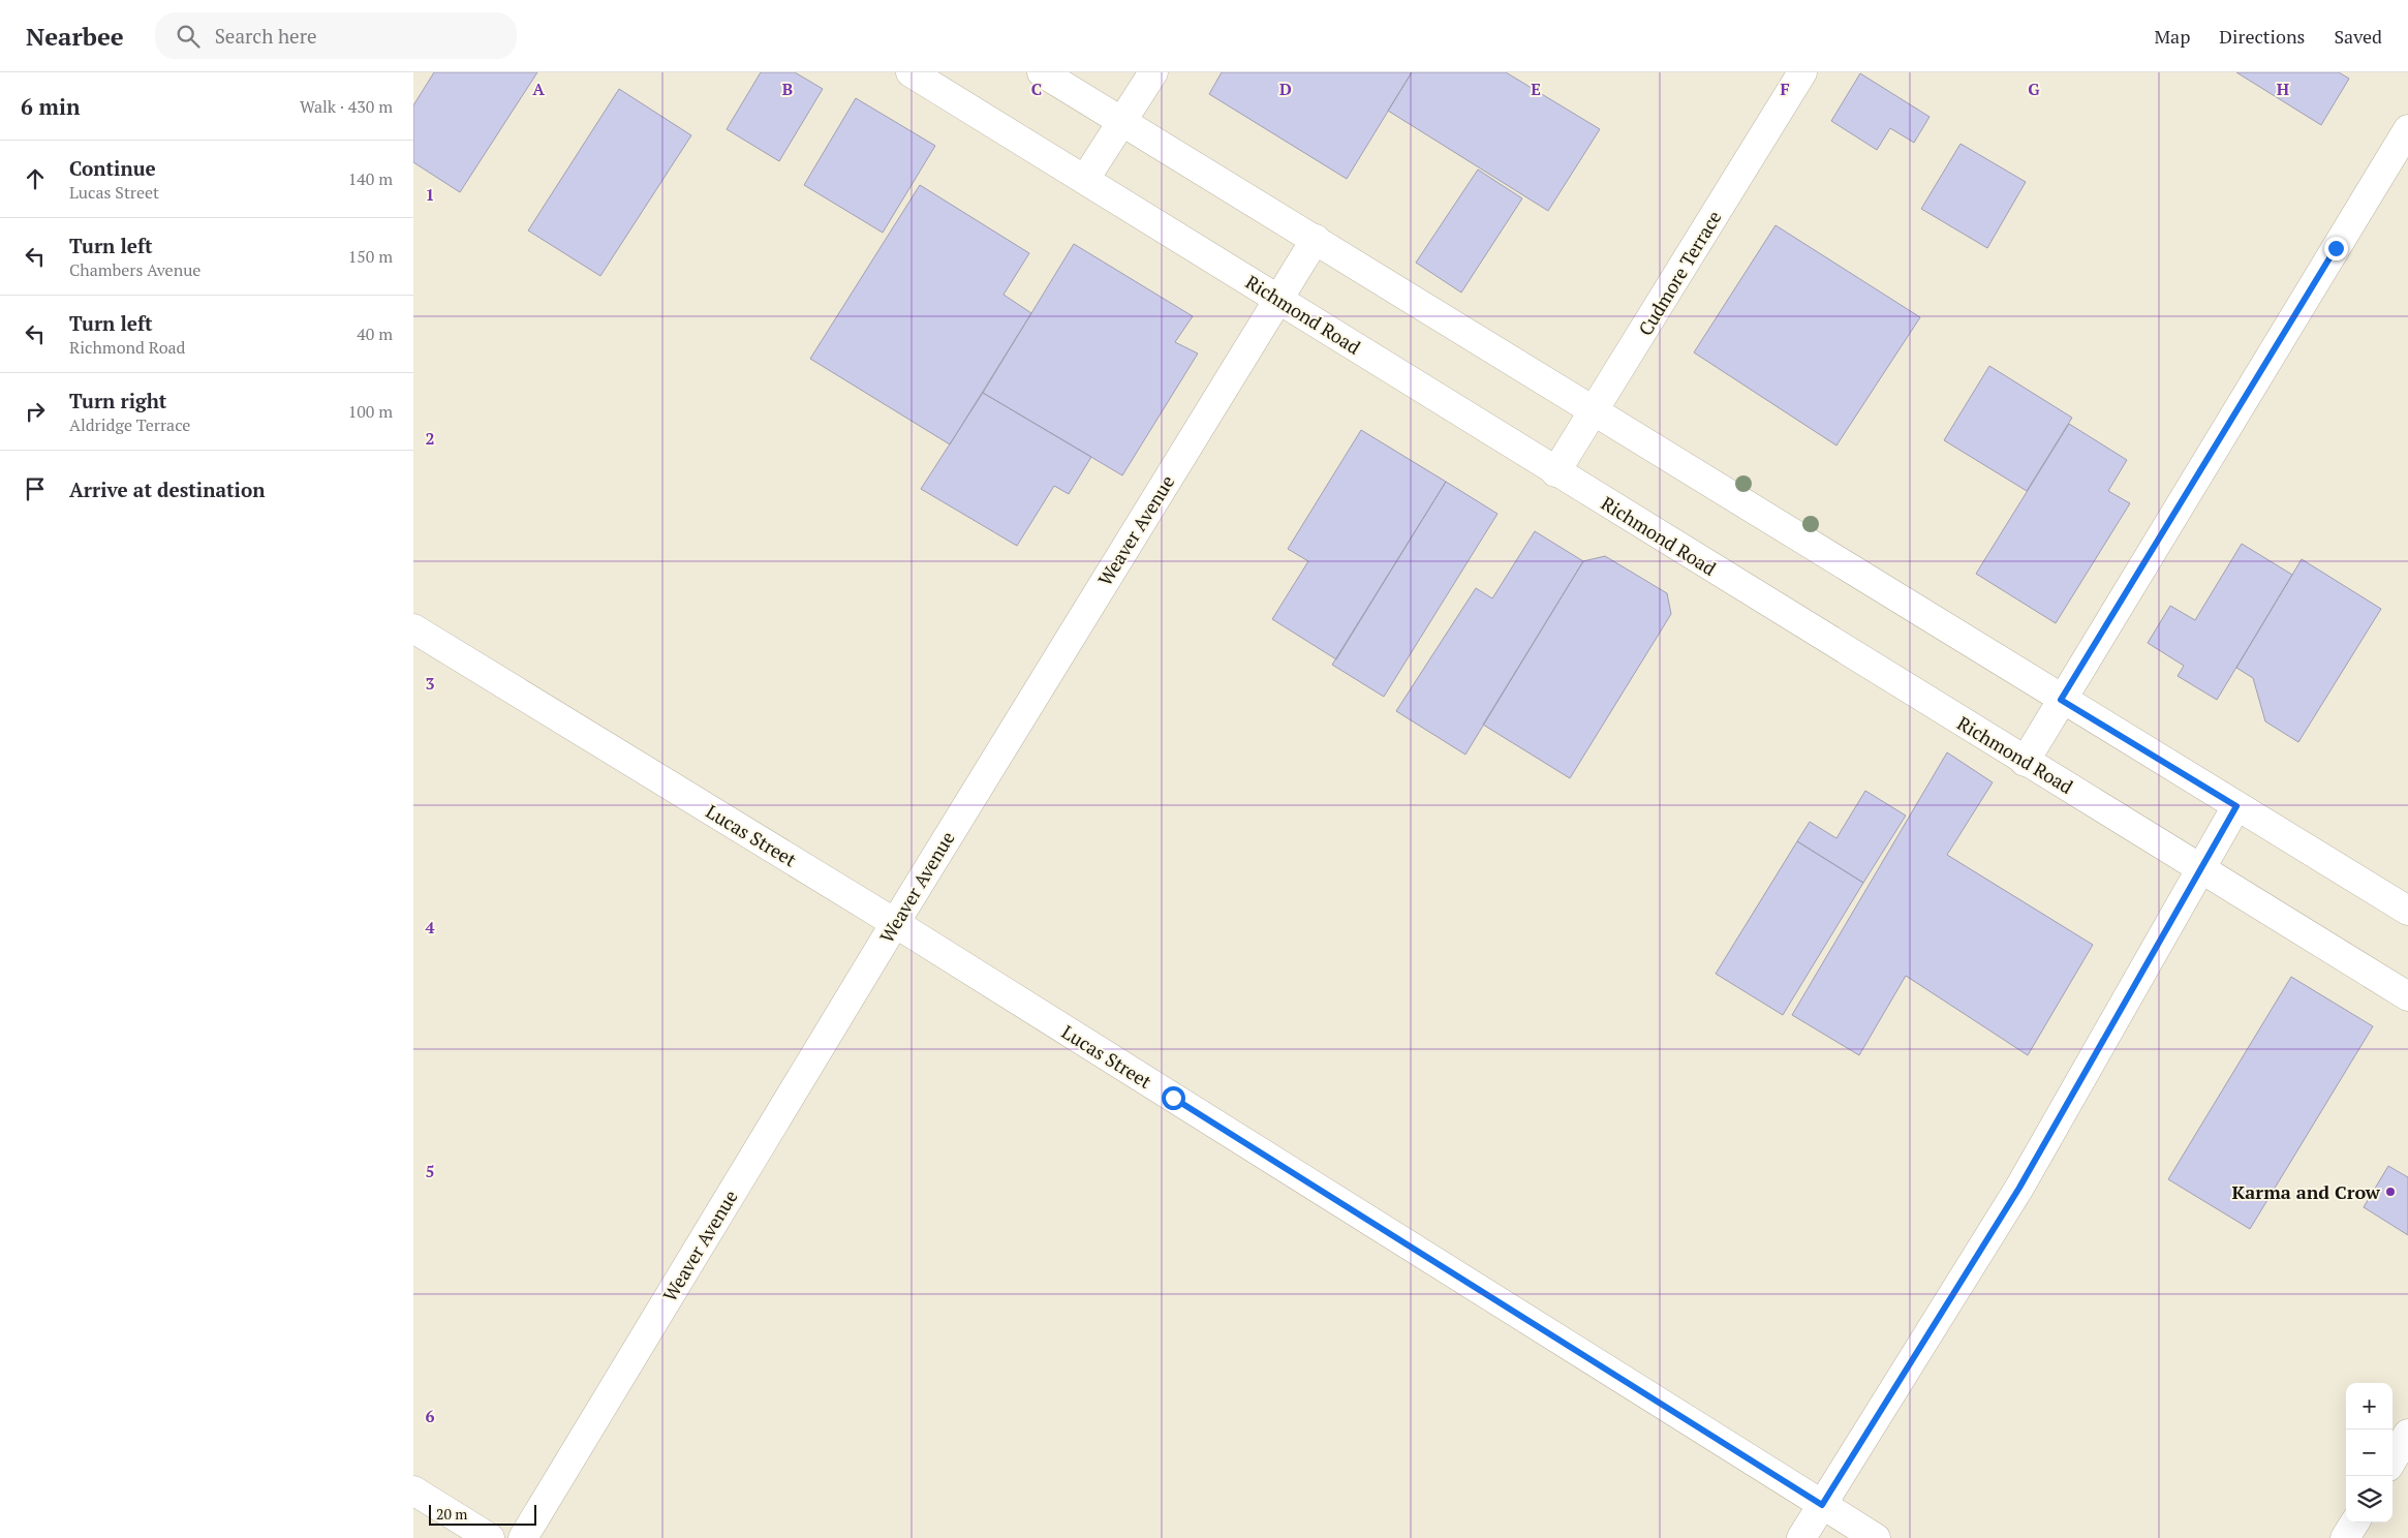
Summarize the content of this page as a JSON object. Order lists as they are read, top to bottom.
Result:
{
  "streets": {
    "street": [
      "Cudmore Terrace",
      "Richmond Road",
      "Weaver Avenue",
      "Lucas Street"
    ]
  },
  "crossings": [
    ["Cudmore Terrace", "Richmond Road"],
    ["Richmond Road", "Weaver Avenue"],
    ["Weaver Avenue", "Lucas Street"]
  ],
  "places": ["Karma and Crow"],
  "scale_bar": "20 m",
  "page": {
    "header": "Nearbee",
    "search": "Search here",
    "nav": ["Map", "Directions", "Saved"],
    "heading": ["6 min", "Walk · 430 m"],
    "list": [
      ["Continue", "Lucas Street", "140 m"],
      ["Turn left", "Chambers Avenue", "150 m"],
      ["Turn left", "Richmond Road", "40 m"],
      ["Turn right", "Aldridge Terrace", "100 m"],
      "Arrive at destination"
    ],
    "map_buttons": ["+", "−"],
    "scale": "20 m"
  },
  "grid": {
    "columns": [
      "A",
      "B",
      "C",
      "D",
      "E",
      "F",
      "G",
      "H"
    ],
    "rows": [
      "1",
      "2",
      "3",
      "4",
      "5",
      "6"
    ]
  }
}
